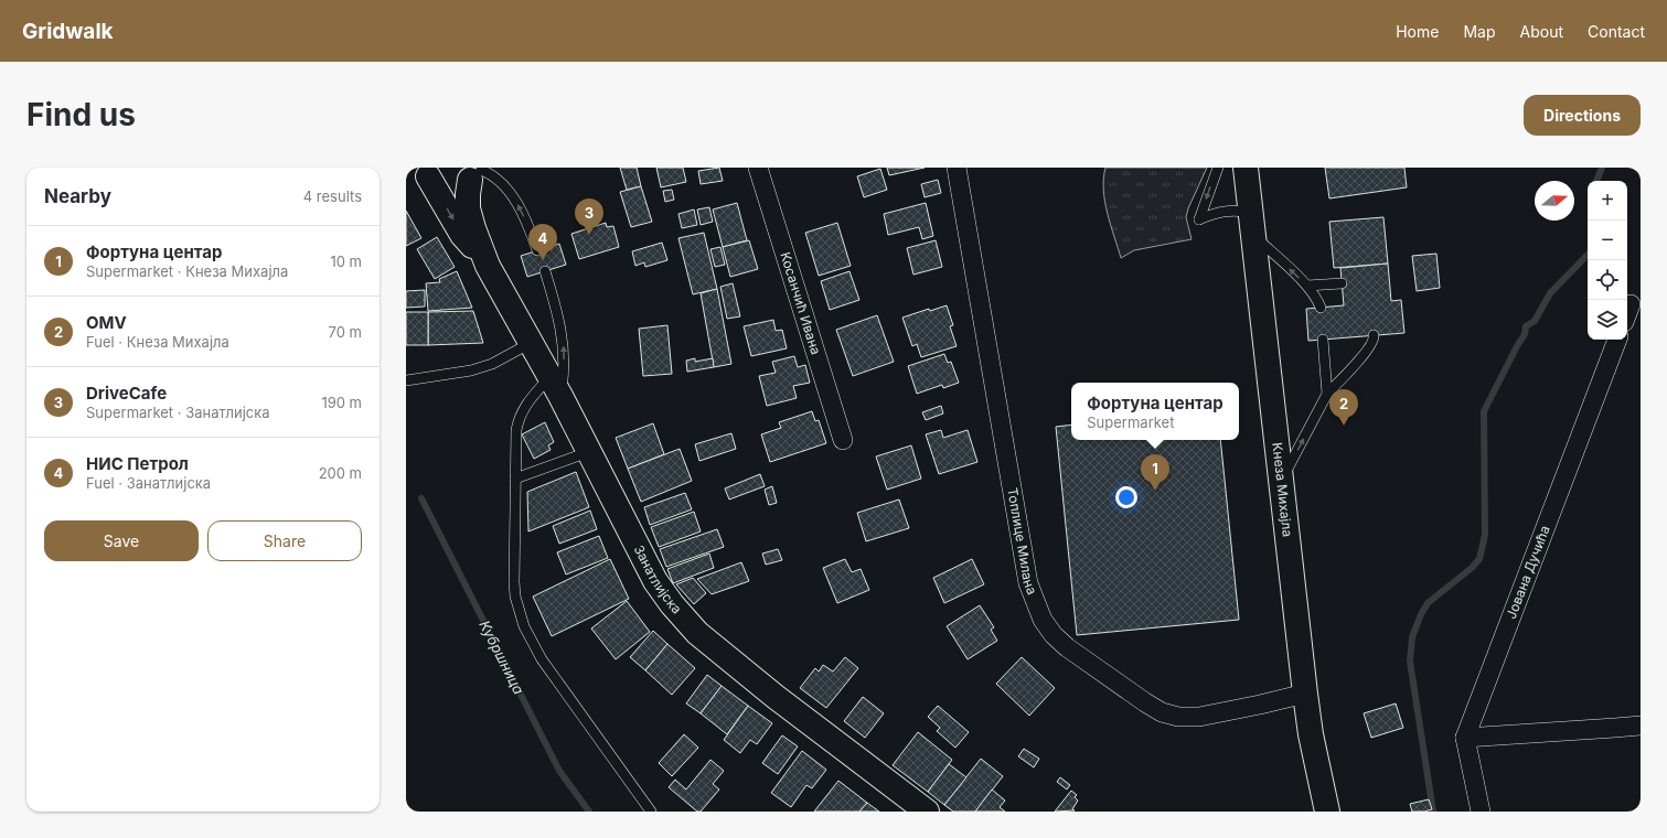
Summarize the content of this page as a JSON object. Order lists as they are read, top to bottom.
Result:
{
  "streets": {
    "street": [
      "Косанчић Ивана",
      "Кнеза Михајла",
      "Топлице Милана",
      "Јована Дучића",
      "Занатлијска"
    ]
  },
  "crossings": [
    ["Кнеза Михајла", "Топлице Милана"]
  ],
  "water": ["Кубршница"],
  "north": "right",
  "page": {
    "header": "Gridwalk",
    "nav": [
      "Home",
      "Map",
      "About",
      "Contact"
    ],
    "buttons": [
      "Directions",
      ["Save", "Share"]
    ],
    "title": "Find us",
    "heading": ["Nearby", "4 results"],
    "map_buttons": ["+", "−"],
    "pins": [
      "3",
      "4",
      "2",
      "1"
    ],
    "list": [
      {
        "mark": "1",
        "name": "Фортуна центар",
        "note": "Supermarket · Кнеза Михајла",
        "value": "10 m"
      },
      {
        "mark": "2",
        "name": "OMV",
        "note": "Fuel · Кнеза Михајла",
        "value": "70 m"
      },
      {
        "mark": "3",
        "name": "DriveCafe",
        "note": "Supermarket · Занатлијска",
        "value": "190 m"
      },
      {
        "mark": "4",
        "name": "НИС Петрол",
        "note": "Fuel · Занатлијска",
        "value": "200 m"
      }
    ],
    "popup": ["Фортуна центар", "Supermarket"]
  }
}
